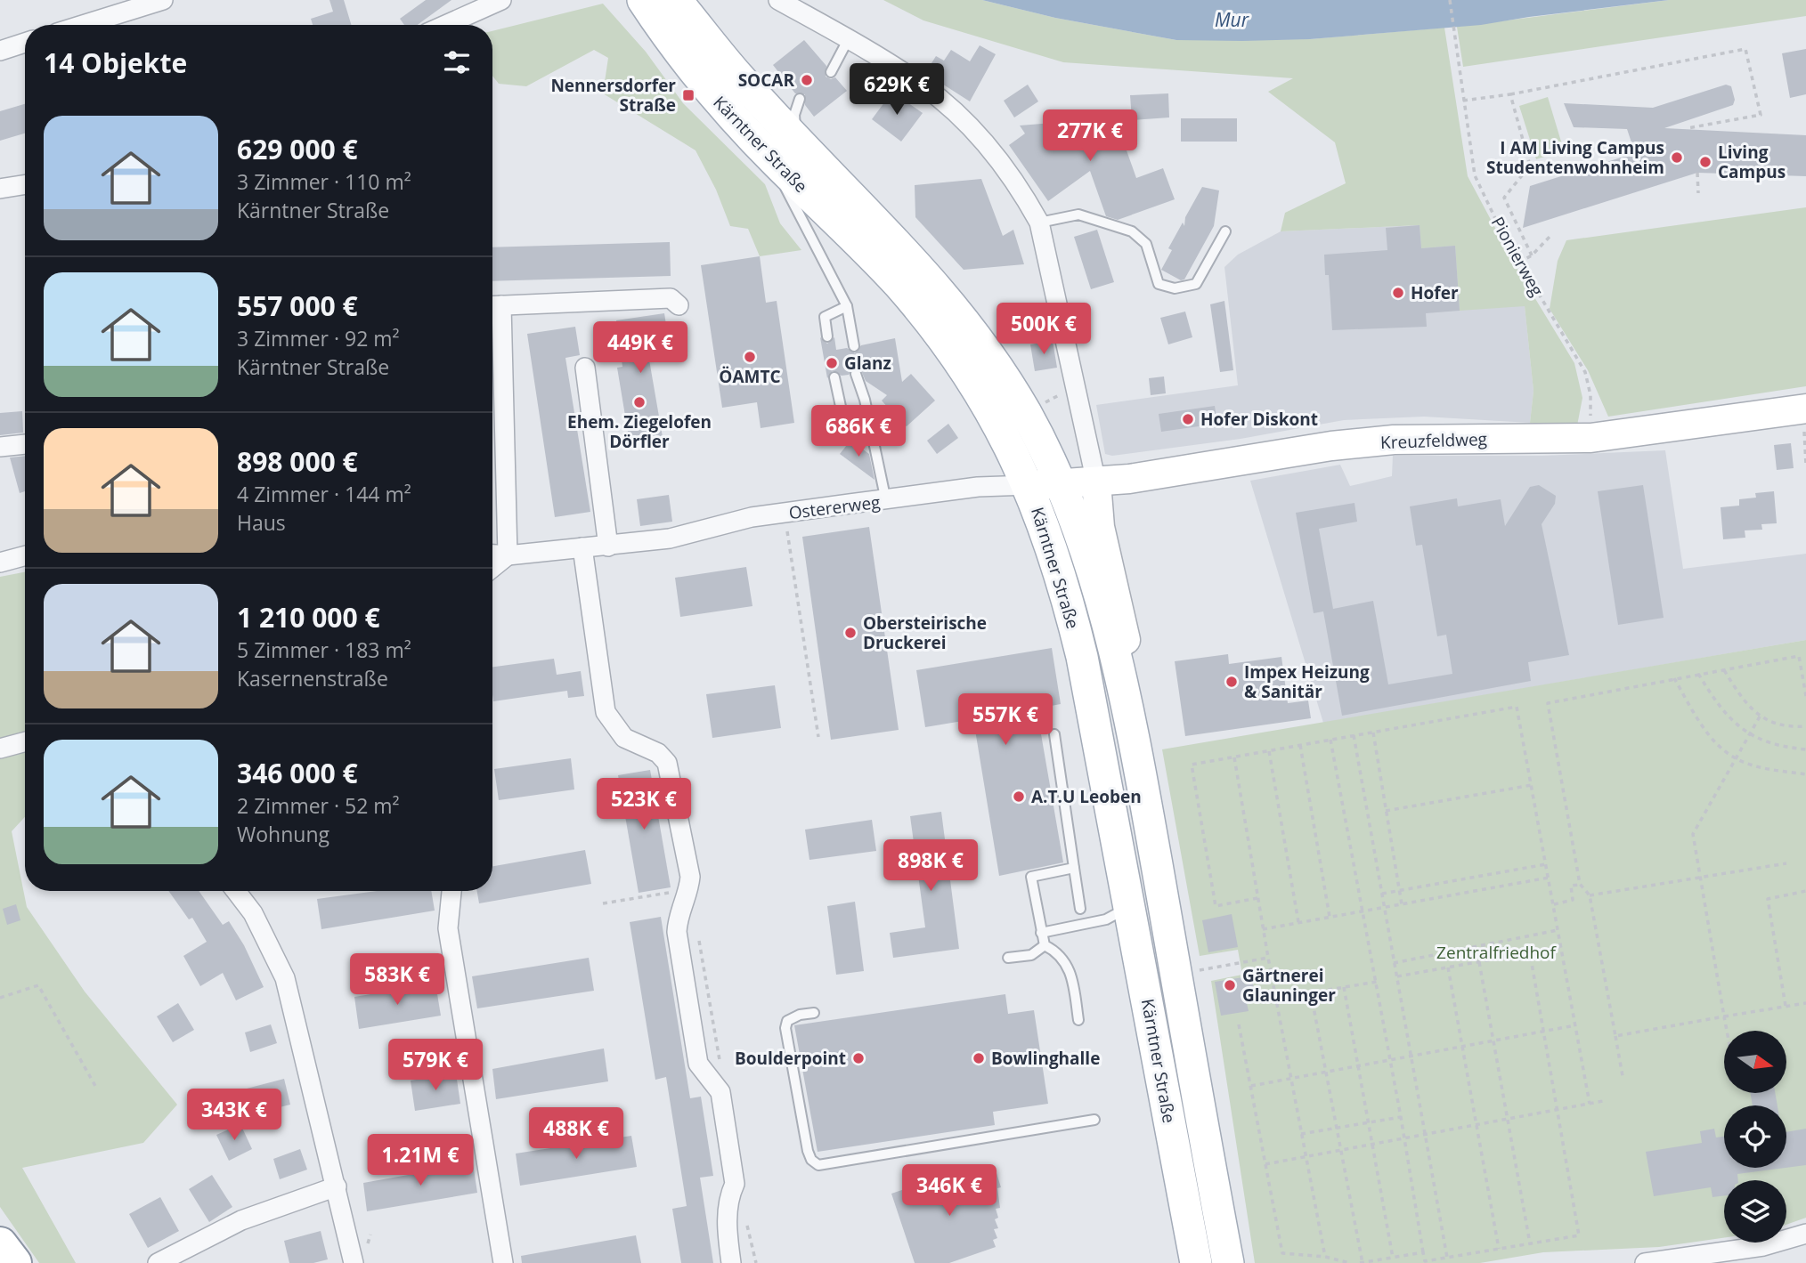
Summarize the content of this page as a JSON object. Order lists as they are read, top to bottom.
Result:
{
  "streets": {
    "main road": ["Kärntner Straße", "Kreuzfeldweg", "Ostererweg"],
    "path": ["Pionierweg"]
  },
  "crossings": [
    ["Kärntner Straße", "Kreuzfeldweg"],
    ["Kärntner Straße", "Ostererweg"],
    ["Kreuzfeldweg", "Ostererweg"]
  ],
  "water": ["Mur"],
  "parks": ["Zentralfriedhof"],
  "places": {
    "other": [
      "SOCAR",
      "I AM Living Campus Studentenwohnheim",
      "Living Campus",
      "Hofer",
      "ÖAMTC",
      "Glanz",
      "Ehem. Ziegelofen Dörfler",
      "Hofer Diskont",
      "Obersteirische Druckerei",
      "Impex Heizung & Sanitär",
      "A.T.U Leoben",
      "Gärtnerei Glauninger",
      "Boulderpoint",
      "Bowlinghalle"
    ],
    "transit": ["Nennersdorfer Straße"]
  },
  "north": "right",
  "page": {
    "heading": "14 Objekte",
    "price": [
      "629K €",
      "277K €",
      "500K €",
      "449K €",
      "686K €",
      "557K €",
      "523K €",
      "898K €",
      "583K €",
      "579K €",
      "343K €",
      "488K €",
      "1.21M €",
      "346K €"
    ],
    "list": [
      {
        "name": "629 000 €",
        "note": "3 Zimmer · 110 m² · Kärntner Straße"
      },
      {
        "name": "557 000 €",
        "note": "3 Zimmer · 92 m² · Kärntner Straße"
      },
      {
        "name": "898 000 €",
        "note": "4 Zimmer · 144 m² · Haus"
      },
      {
        "name": "1 210 000 €",
        "note": "5 Zimmer · 183 m² · Kasernenstraße"
      },
      {
        "name": "346 000 €",
        "note": "2 Zimmer · 52 m² · Wohnung"
      }
    ]
  }
}
